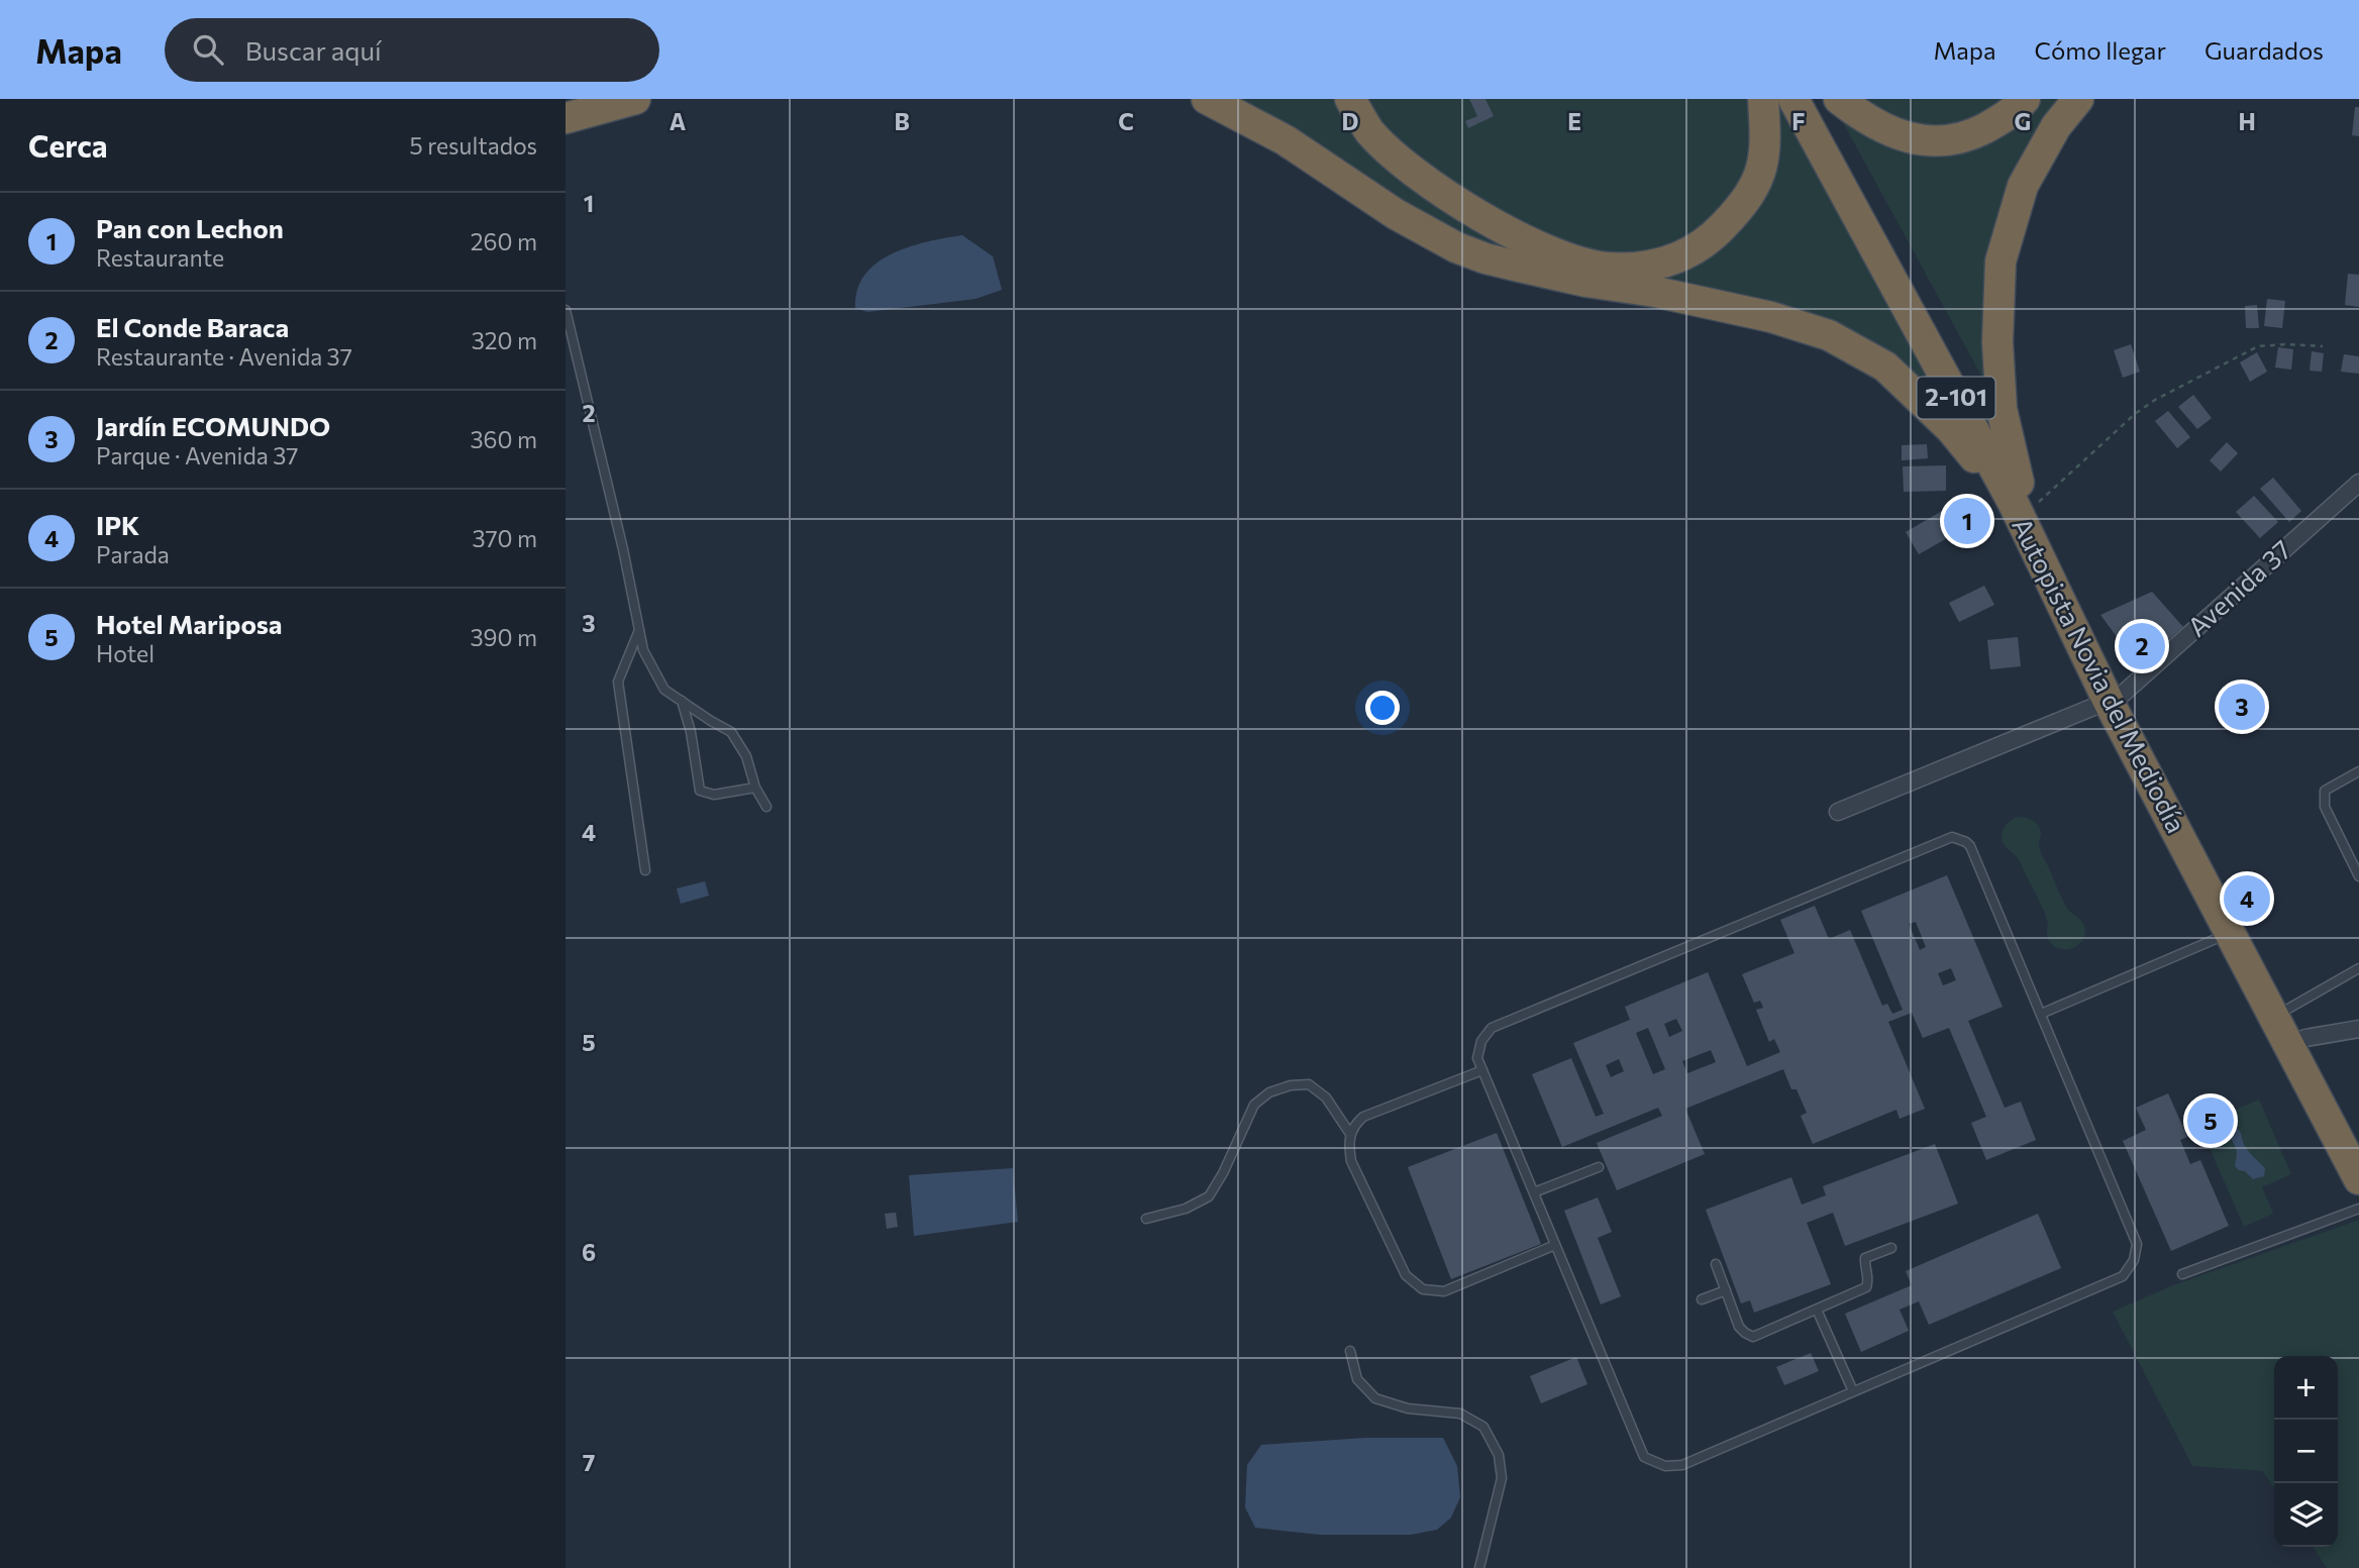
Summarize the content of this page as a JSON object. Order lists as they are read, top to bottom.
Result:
{
  "streets": {
    "highway": ["2-101", "Autopista Novia del Mediodía"],
    "street": ["Avenida 37"]
  },
  "crossings": [
    ["Avenida 37", "Autopista Novia del Mediodía"]
  ],
  "page": {
    "header": "Mapa",
    "search": "Buscar aquí",
    "nav": ["Mapa", "Cómo llegar", "Guardados"],
    "heading": ["Cerca", "5 resultados"],
    "list": [
      {
        "mark": "1",
        "name": "Pan con Lechon",
        "note": "Restaurante",
        "value": "260 m"
      },
      {
        "mark": "2",
        "name": "El Conde Baraca",
        "note": "Restaurante · Avenida 37",
        "value": "320 m"
      },
      {
        "mark": "3",
        "name": "Jardín ECOMUNDO",
        "note": "Parque · Avenida 37",
        "value": "360 m"
      },
      {
        "mark": "4",
        "name": "IPK",
        "note": "Parada",
        "value": "370 m"
      },
      {
        "mark": "5",
        "name": "Hotel Mariposa",
        "note": "Hotel",
        "value": "390 m"
      }
    ],
    "pins": [
      "1",
      "2",
      "3",
      "4",
      "5"
    ],
    "map_buttons": ["+", "−"]
  },
  "grid": {
    "columns": [
      "A",
      "B",
      "C",
      "D",
      "E",
      "F",
      "G",
      "H"
    ],
    "rows": [
      "1",
      "2",
      "3",
      "4",
      "5",
      "6",
      "7"
    ]
  }
}
